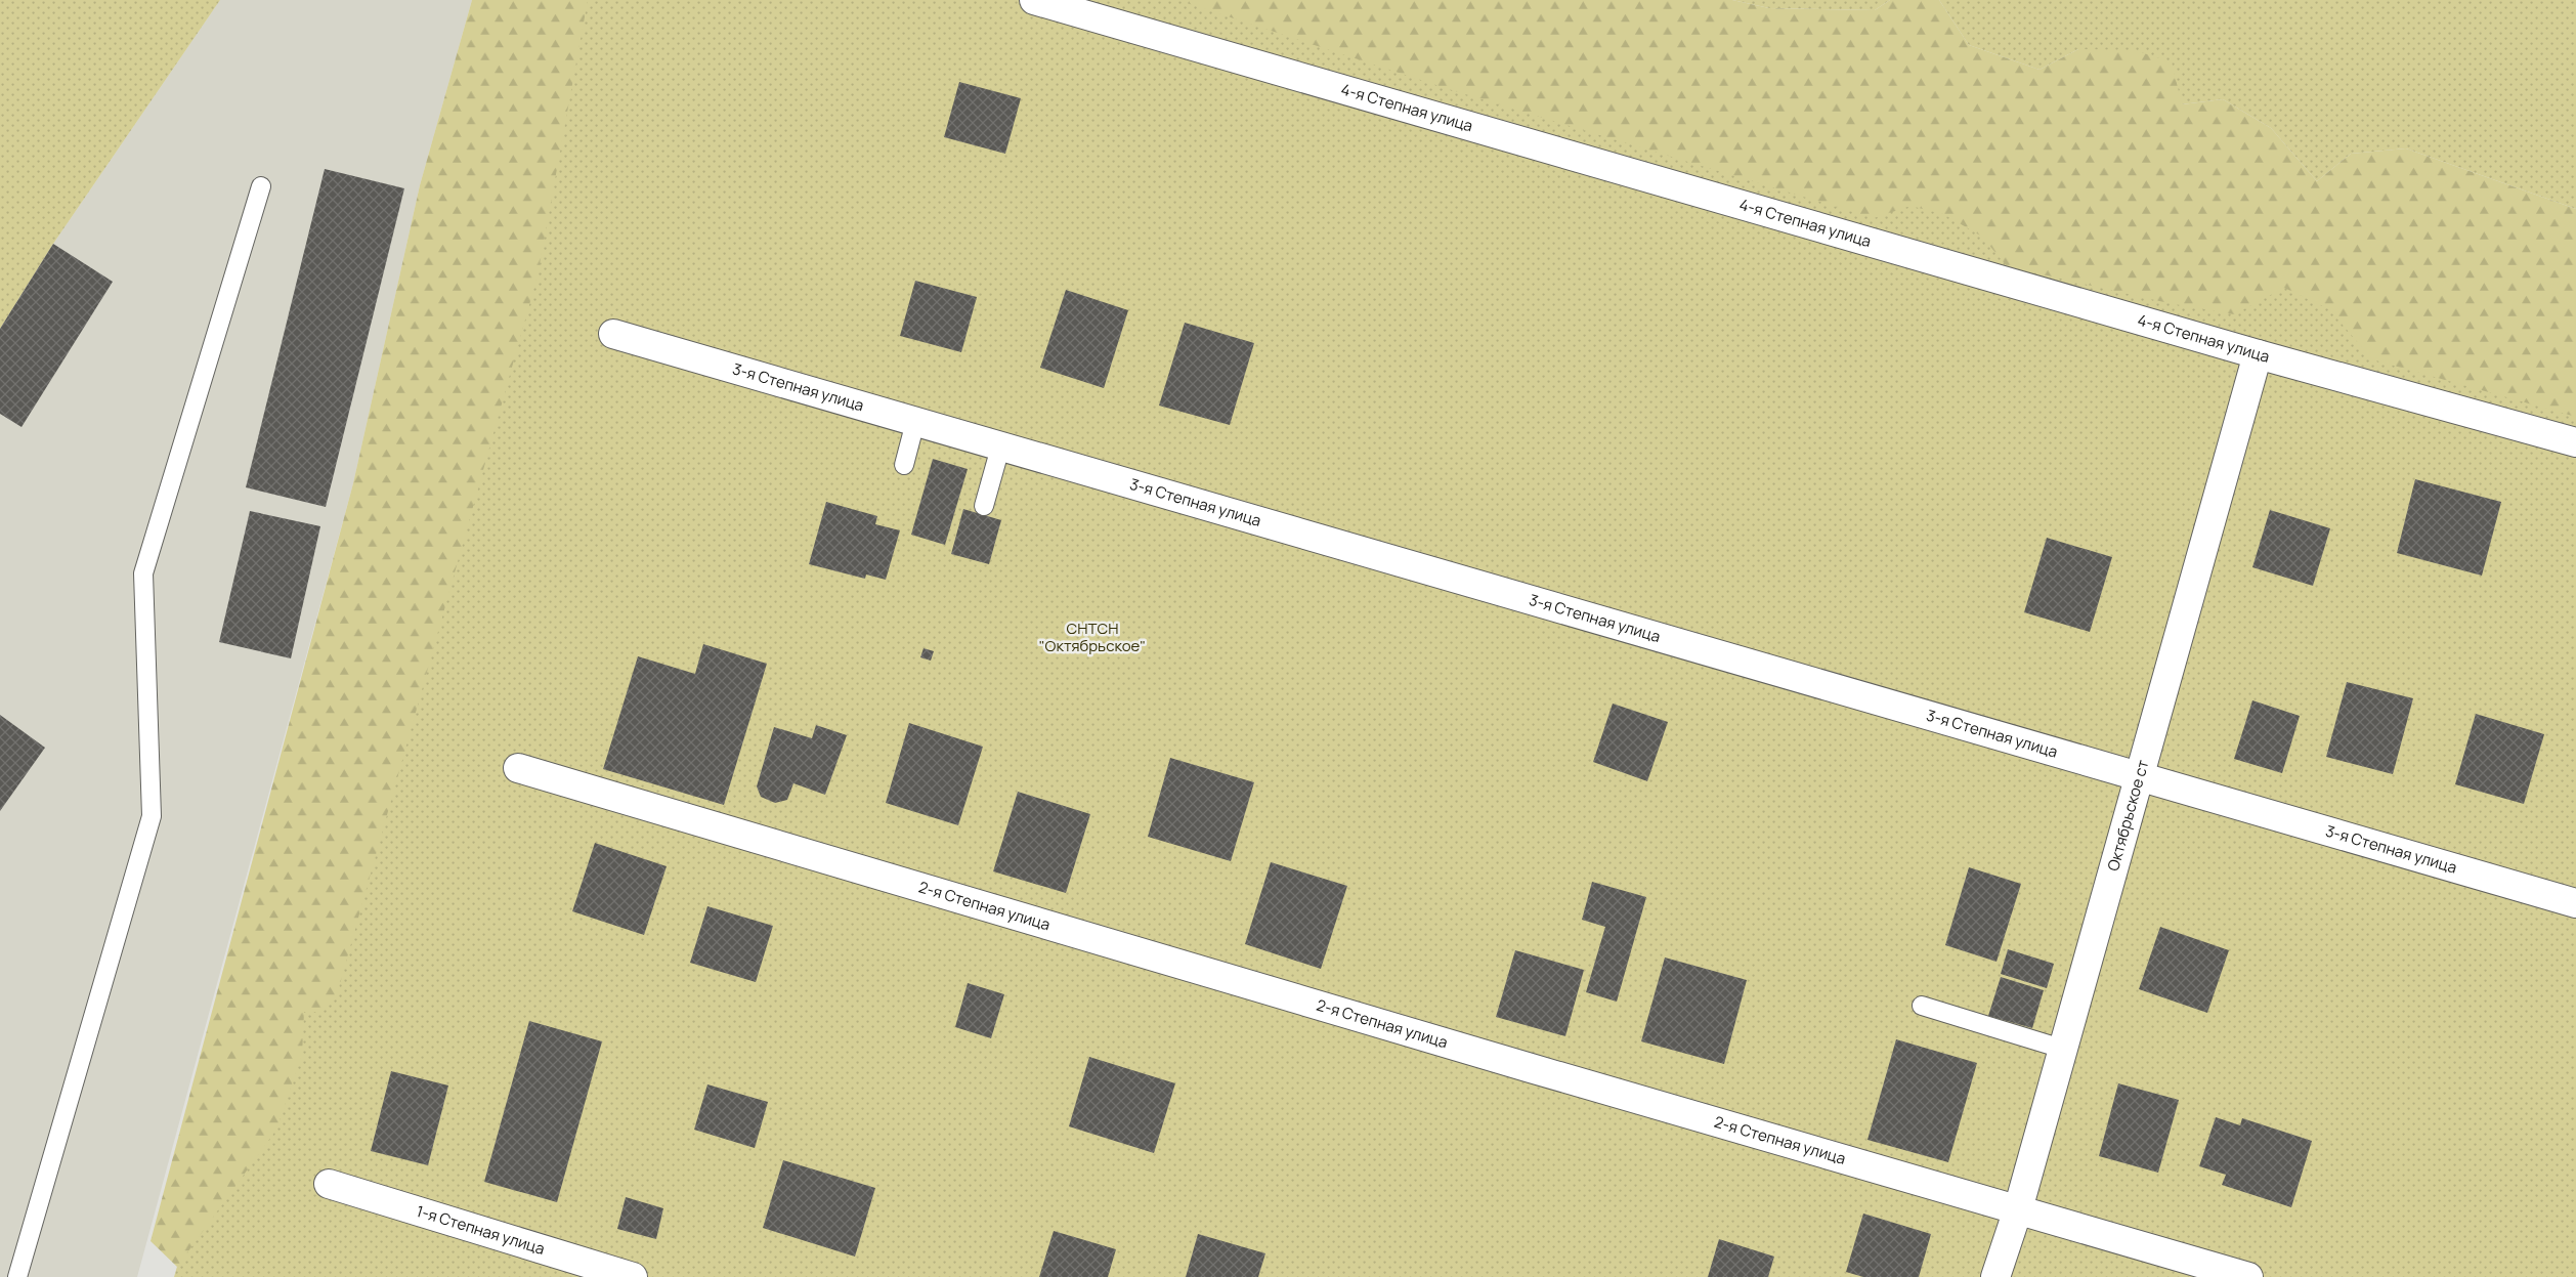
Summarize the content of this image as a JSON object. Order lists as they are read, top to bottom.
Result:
{
  "streets": {
    "street": [
      "4-я Степная улица",
      "3-я Степная улица",
      "Октябрьское ст",
      "2-я Степная улица",
      "1-я Степная улица"
    ]
  },
  "crossings": [
    ["4-я Степная улица", "Октябрьское ст"],
    ["3-я Степная улица", "Октябрьское ст"],
    ["Октябрьское ст", "2-я Степная улица"]
  ],
  "parks": ["СНТСН \"Октябрьское\""]
}
